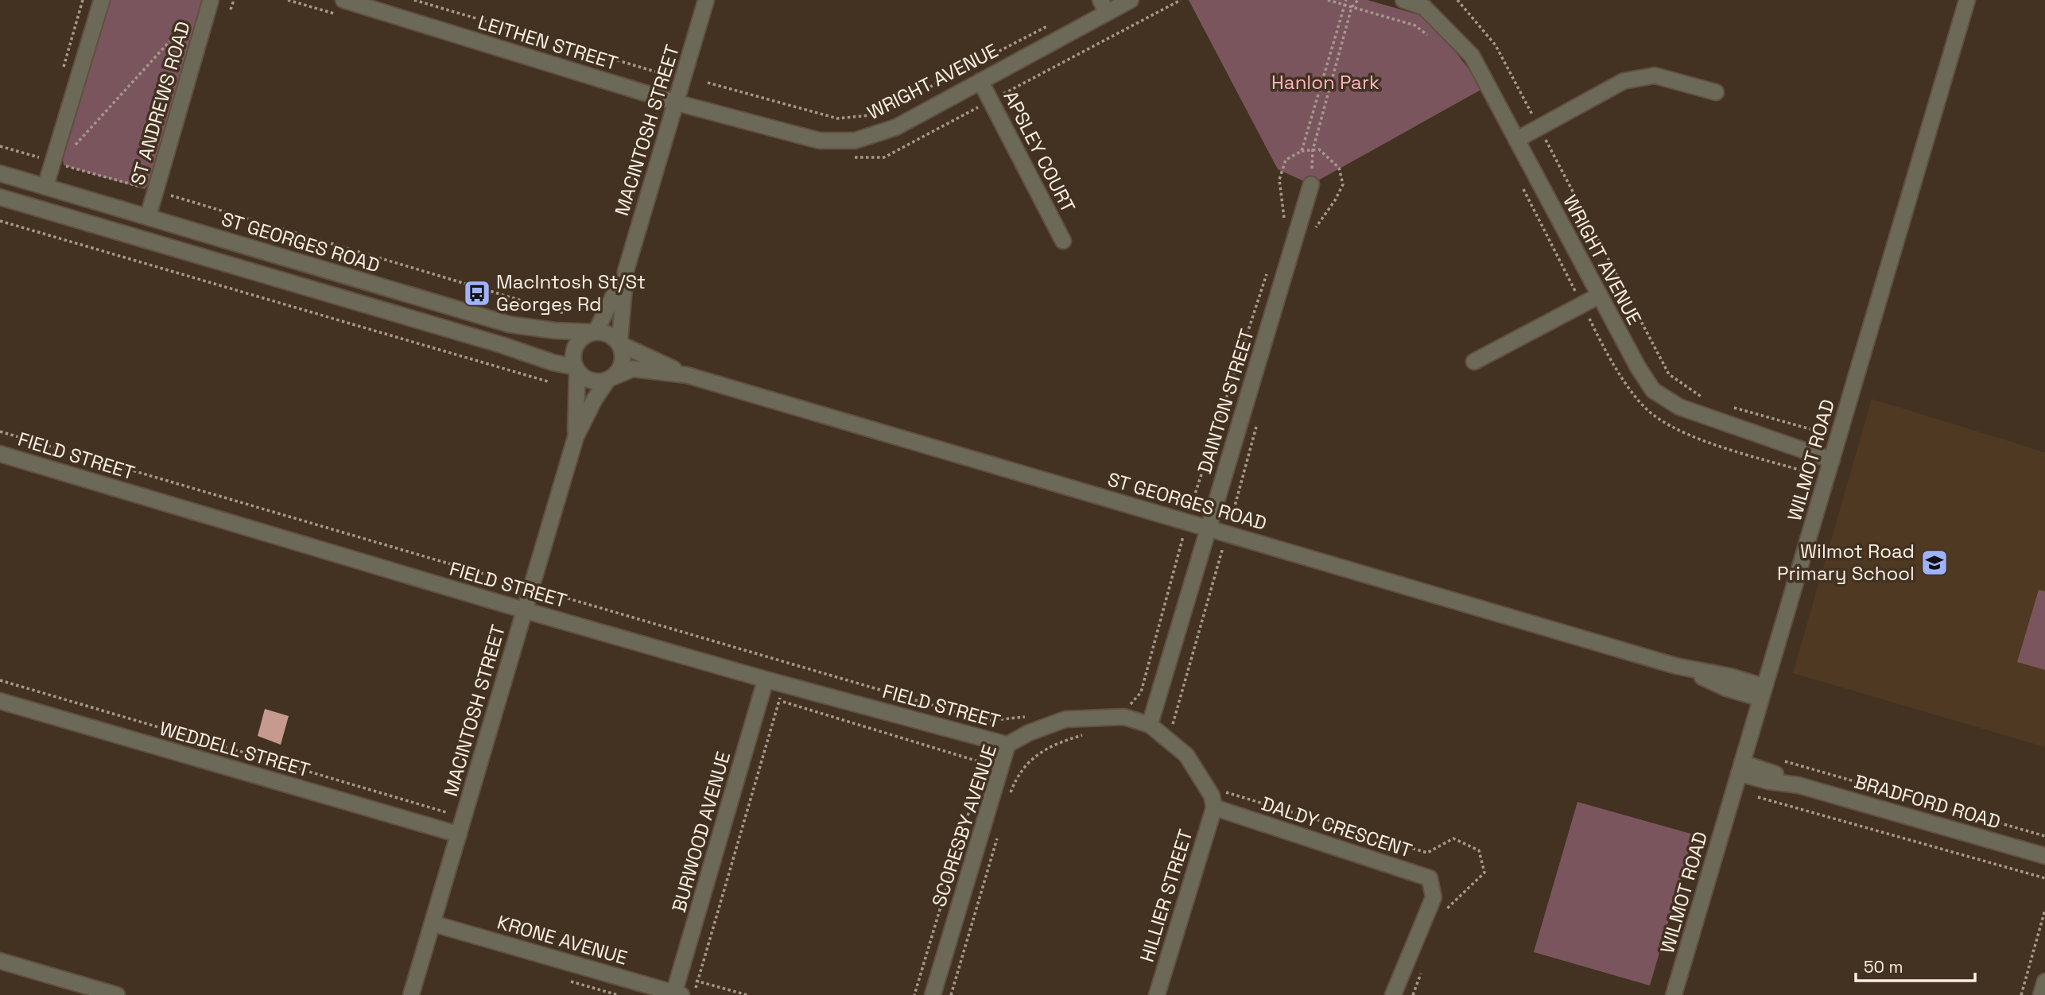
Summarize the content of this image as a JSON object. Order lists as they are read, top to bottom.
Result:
{
  "streets": {
    "street": [
      "LEITHEN STREET",
      "WRIGHT AVENUE",
      "ST ANDREWS ROAD",
      "MACINTOSH STREET",
      "APSLEY COURT",
      "ST GEORGES ROAD",
      "DAINTON STREET",
      "FIELD STREET",
      "WILMOT ROAD",
      "WEDDELL STREET",
      "BRADFORD ROAD",
      "SCORESBY AVENUE",
      "DALDY CRESCENT",
      "BURWOOD AVENUE",
      "HILLIER STREET",
      "KRONE AVENUE"
    ]
  },
  "crossings": [
    ["LEITHEN STREET", "WRIGHT AVENUE"],
    ["LEITHEN STREET", "MACINTOSH STREET"],
    ["WRIGHT AVENUE", "MACINTOSH STREET"],
    ["WRIGHT AVENUE", "APSLEY COURT"],
    ["WRIGHT AVENUE", "WILMOT ROAD"],
    ["ST ANDREWS ROAD", "ST GEORGES ROAD"],
    ["MACINTOSH STREET", "ST GEORGES ROAD"],
    ["MACINTOSH STREET", "FIELD STREET"],
    ["MACINTOSH STREET", "WEDDELL STREET"],
    ["MACINTOSH STREET", "KRONE AVENUE"],
    ["ST GEORGES ROAD", "DAINTON STREET"],
    ["ST GEORGES ROAD", "WILMOT ROAD"],
    ["DAINTON STREET", "SCORESBY AVENUE"],
    ["FIELD STREET", "SCORESBY AVENUE"],
    ["FIELD STREET", "BURWOOD AVENUE"],
    ["WILMOT ROAD", "BRADFORD ROAD"],
    ["DALDY CRESCENT", "HILLIER STREET"],
    ["BURWOOD AVENUE", "KRONE AVENUE"]
  ],
  "parks": ["Hanlon Park"],
  "places": {
    "bus stop": ["MacIntosh St/St Georges Rd"],
    "school or university": ["Wilmot Road Primary School"]
  },
  "scale_bar": "50 m"
}
